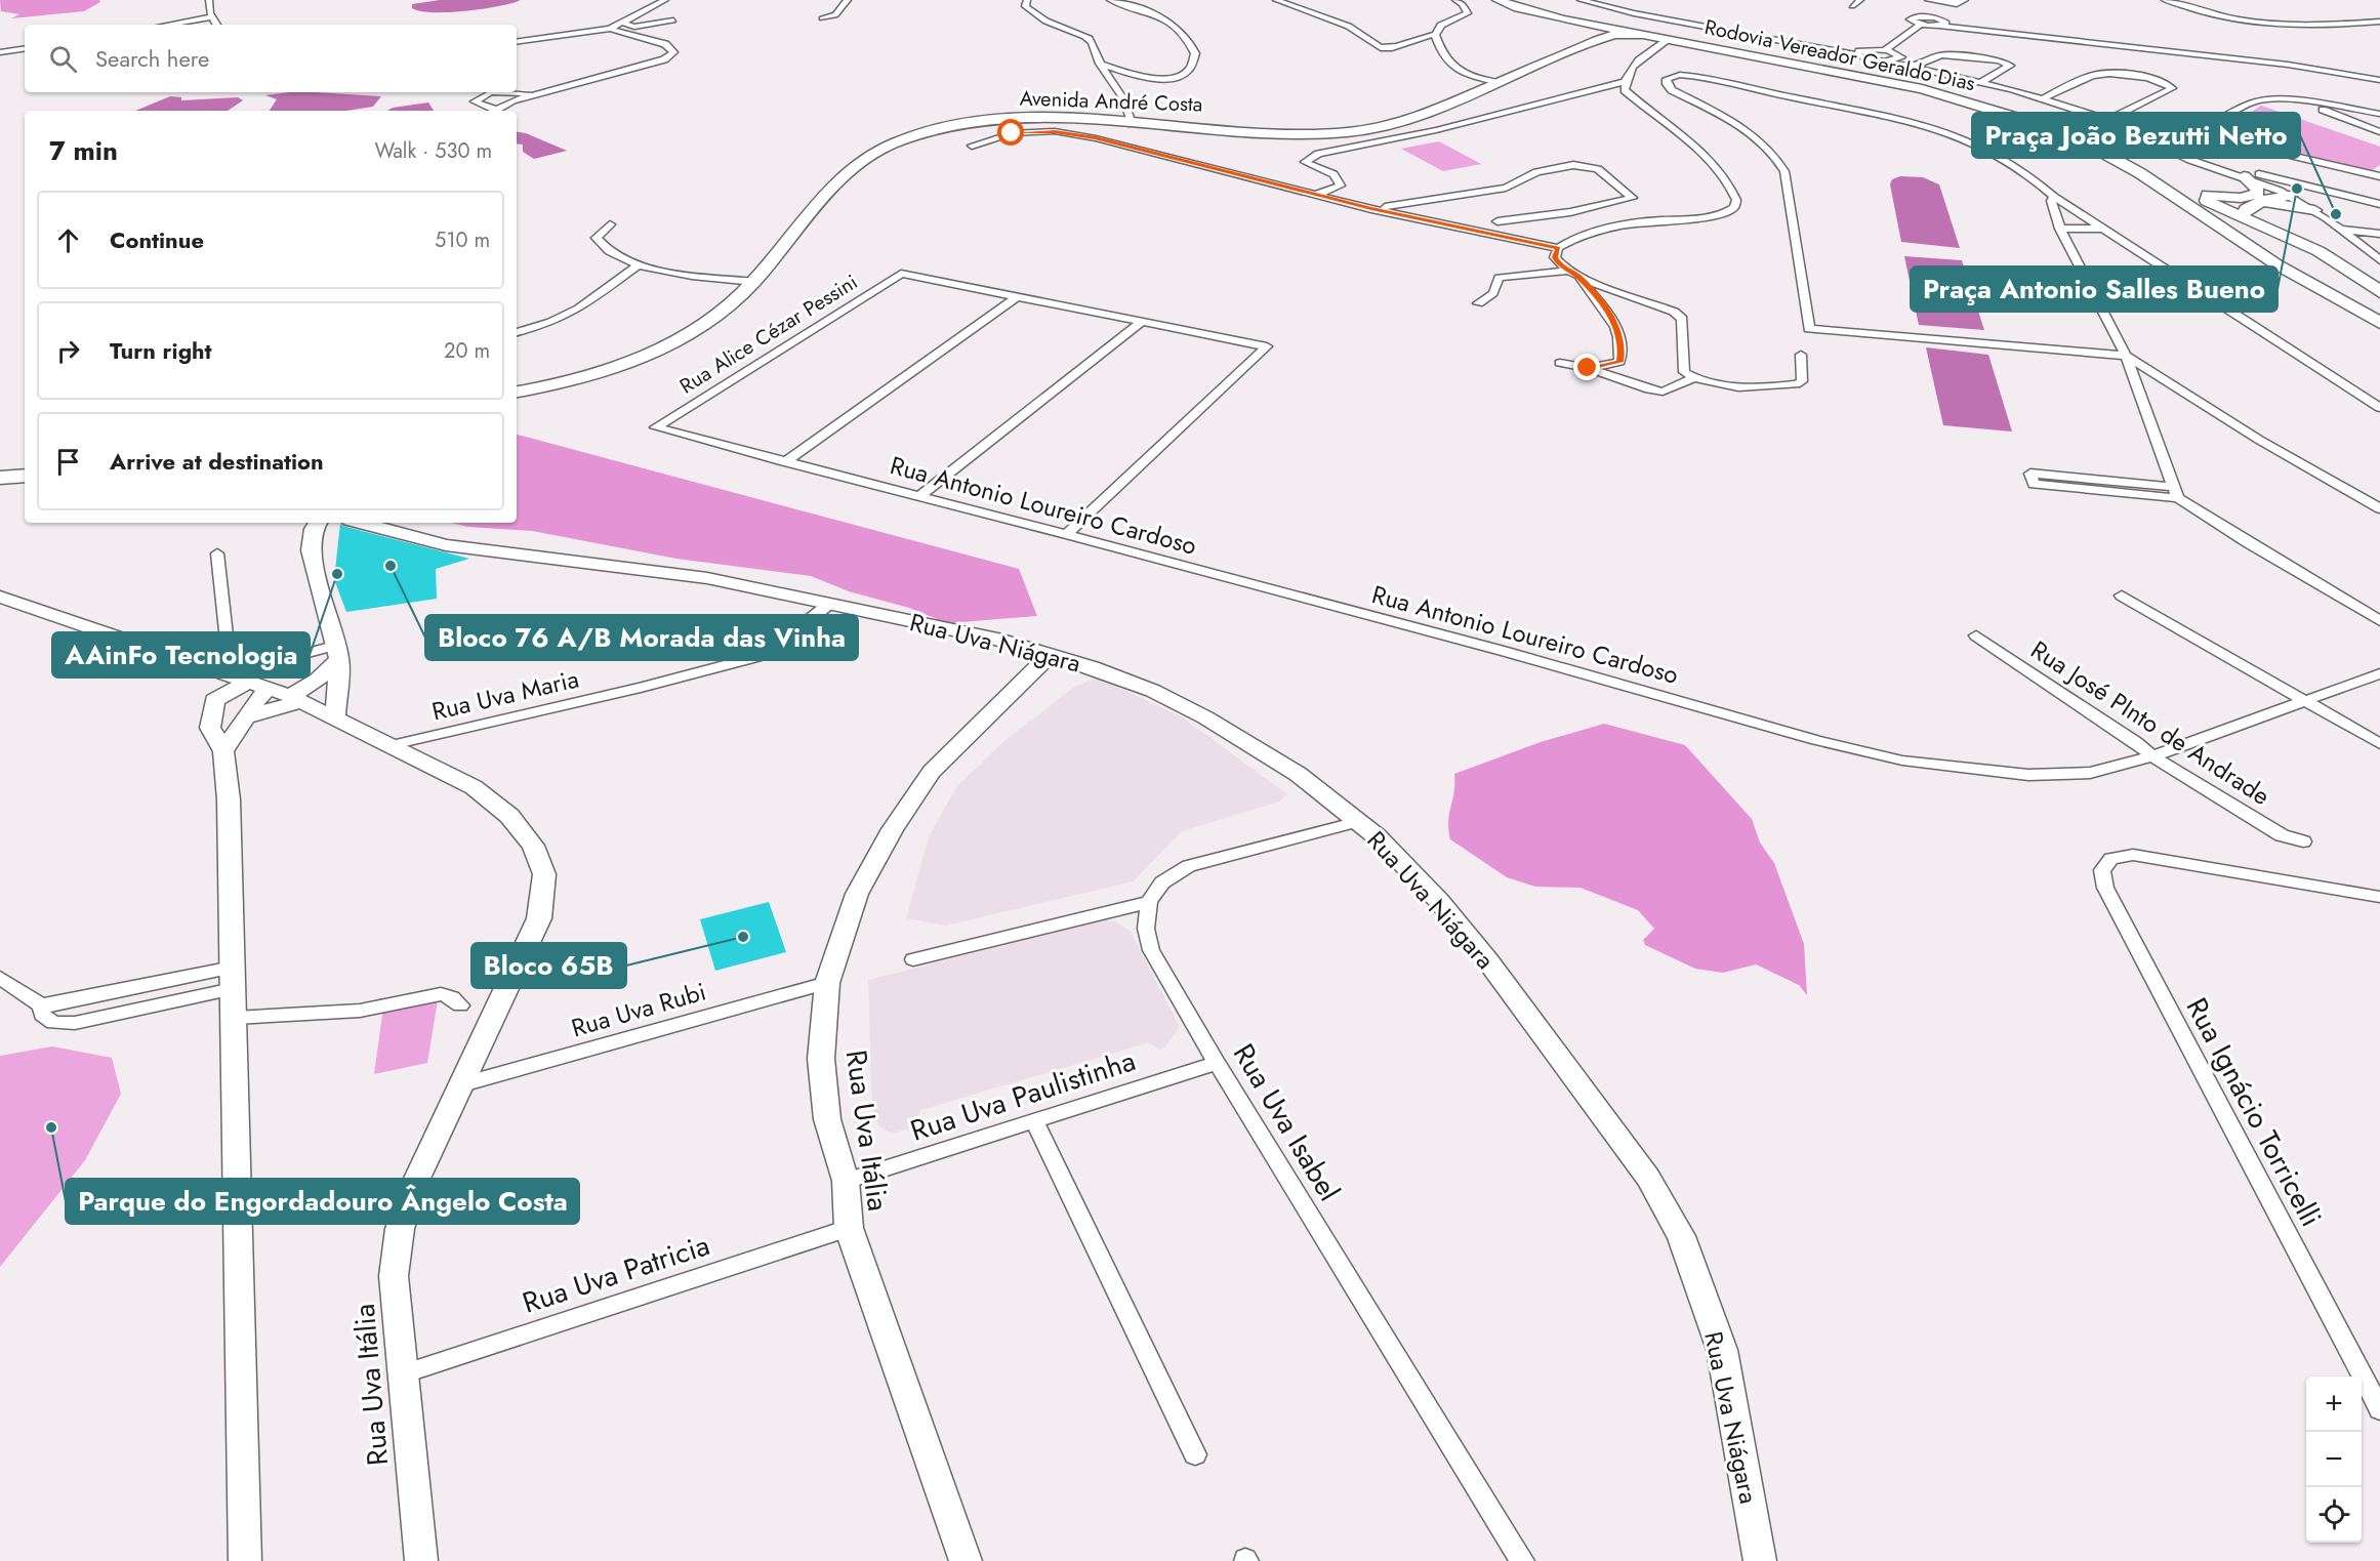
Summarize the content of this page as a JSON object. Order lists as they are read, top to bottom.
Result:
{
  "streets": {
    "main road": ["Rodovia Vereador Geraldo Dias", "Avenida André Costa"],
    "street": [
      "Rua Alice Cézar Pessini",
      "Rua Antonio Loureiro Cardoso",
      "Rua Uva Niágara",
      "Rua Uva Maria",
      "Rua José PInto de Andrade",
      "Rua Uva Rubi",
      "Rua Uva Paulistinha",
      "Rua Ignácio Torricelli",
      "Rua Uva Isabel",
      "Rua Uva Itália",
      "Rua Uva Patricia"
    ]
  },
  "crossings": [
    ["Rodovia Vereador Geraldo Dias", "Avenida André Costa"],
    ["Rua Alice Cézar Pessini", "Rua Antonio Loureiro Cardoso"],
    ["Rua Antonio Loureiro Cardoso", "Rua José PInto de Andrade"],
    ["Rua Uva Niágara", "Rua Uva Maria"],
    ["Rua Uva Niágara", "Rua Uva Itália"],
    ["Rua Uva Maria", "Rua Uva Itália"],
    ["Rua Uva Rubi", "Rua Uva Itália"],
    ["Rua Uva Paulistinha", "Rua Uva Isabel"],
    ["Rua Uva Paulistinha", "Rua Uva Itália"],
    ["Rua Uva Itália", "Rua Uva Patricia"]
  ],
  "places": [
    "Praça Antonio Salles Bueno",
    "Praça João Bezutti Netto",
    "Bloco 76 A/B Morada das Vinha",
    "AAinFo Tecnologia",
    "Bloco 65B",
    "Parque do Engordadouro Ângelo Costa"
  ],
  "page": {
    "search": "Search here",
    "heading": ["7 min", "Walk · 530 m"],
    "list": [
      ["Continue", "510 m"],
      ["Turn right", "20 m"],
      "Arrive at destination"
    ],
    "map_buttons": ["+", "−"]
  }
}
